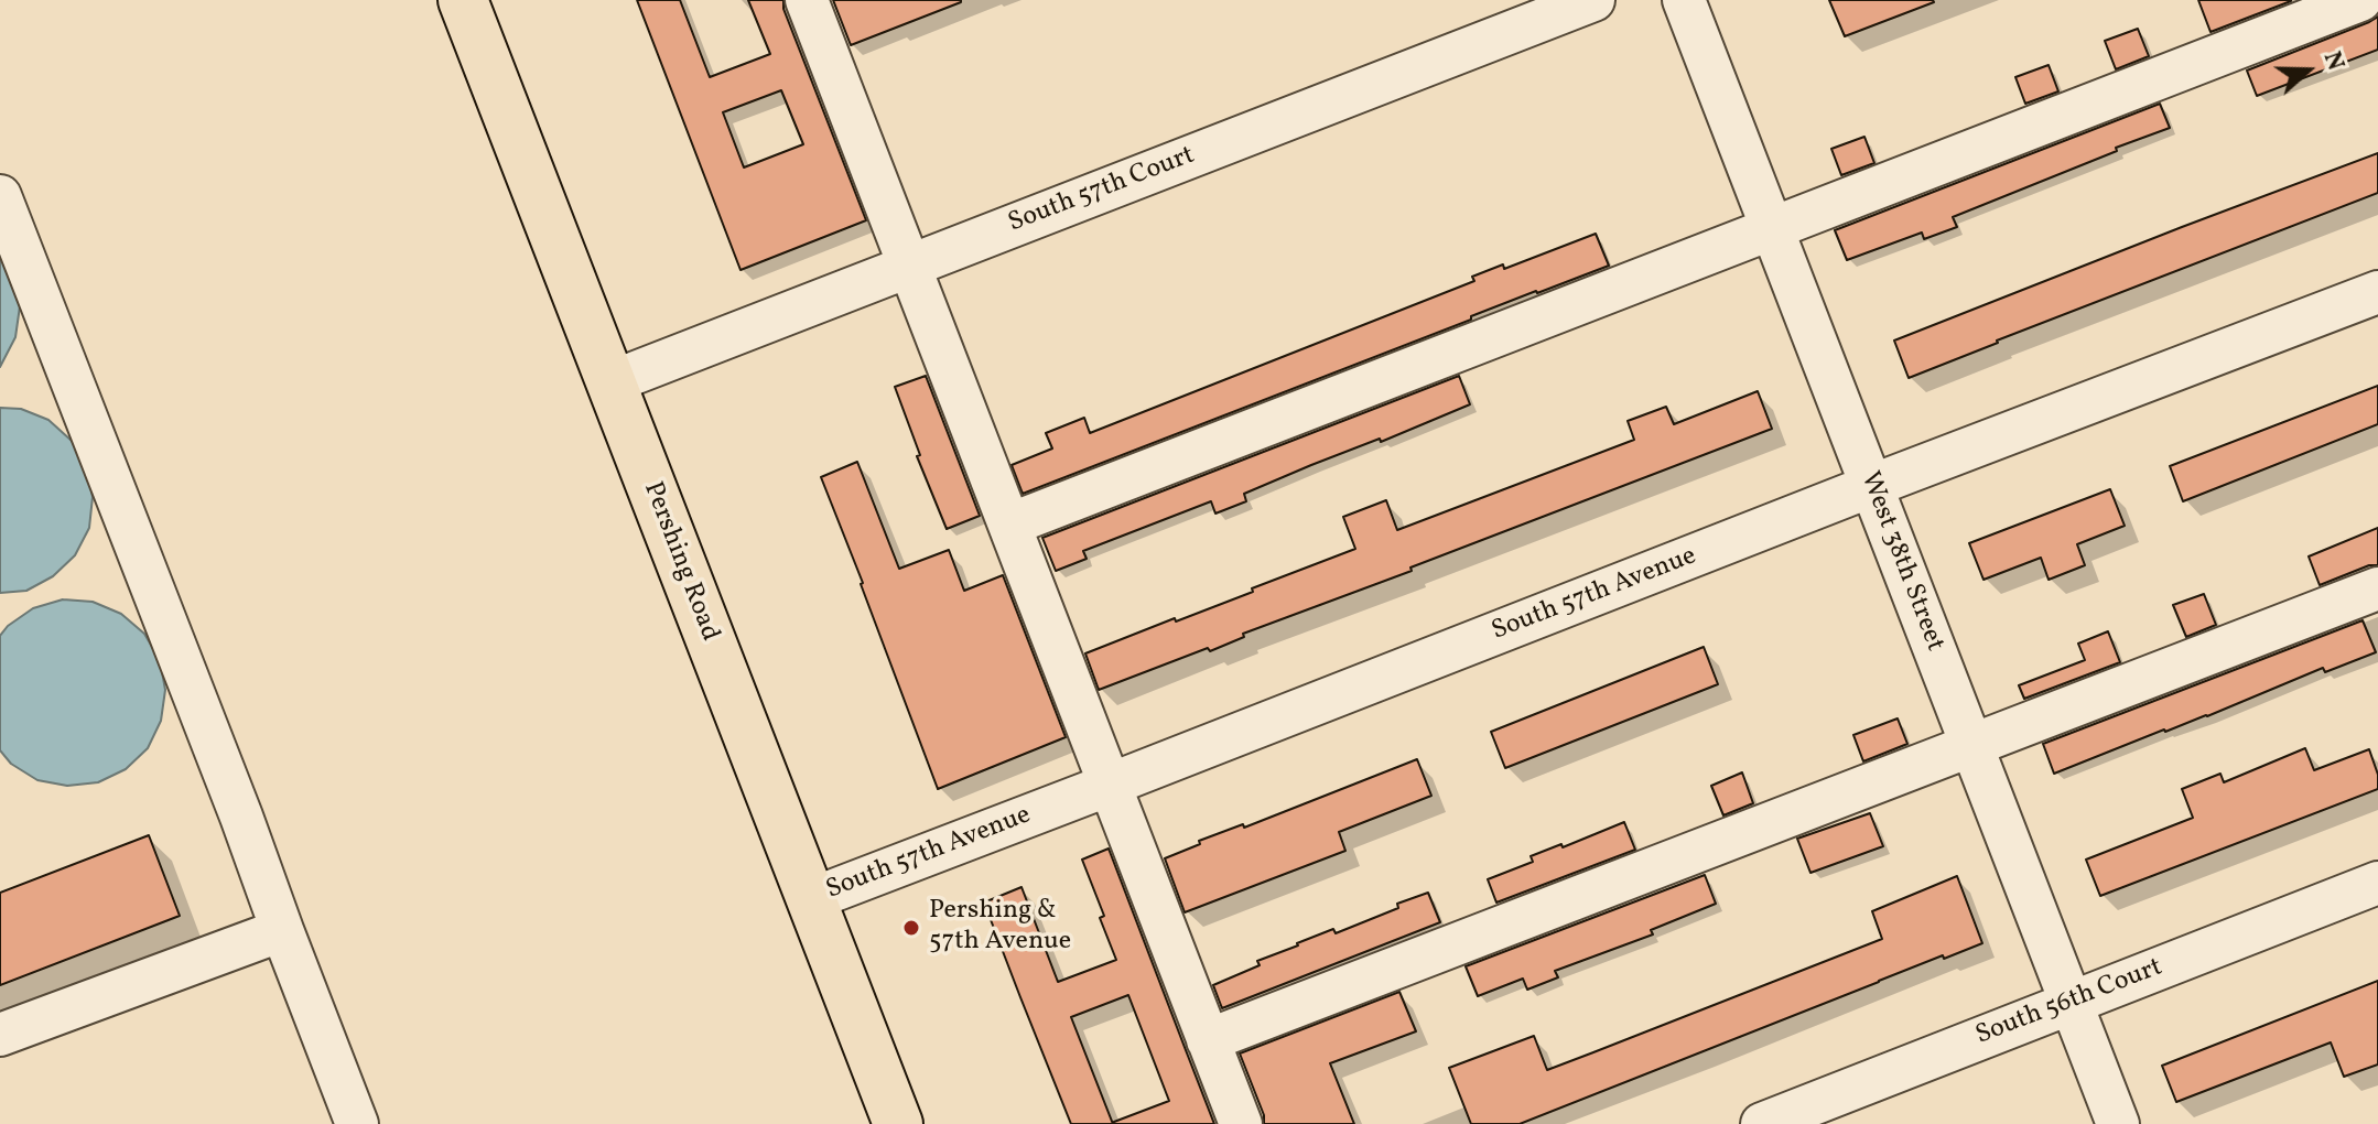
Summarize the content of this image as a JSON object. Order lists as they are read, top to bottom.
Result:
{
  "streets": {
    "main road": ["Pershing Road"],
    "street": [
      "South 57th Court",
      "West 38th Street",
      "South 57th Avenue",
      "South 56th Court"
    ]
  },
  "crossings": [
    ["South 57th Court", "Pershing Road"],
    ["Pershing Road", "South 57th Avenue"],
    ["West 38th Street", "South 57th Avenue"],
    ["West 38th Street", "South 56th Court"]
  ],
  "places": ["Pershing & 57th Avenue"],
  "north": "right"
}
